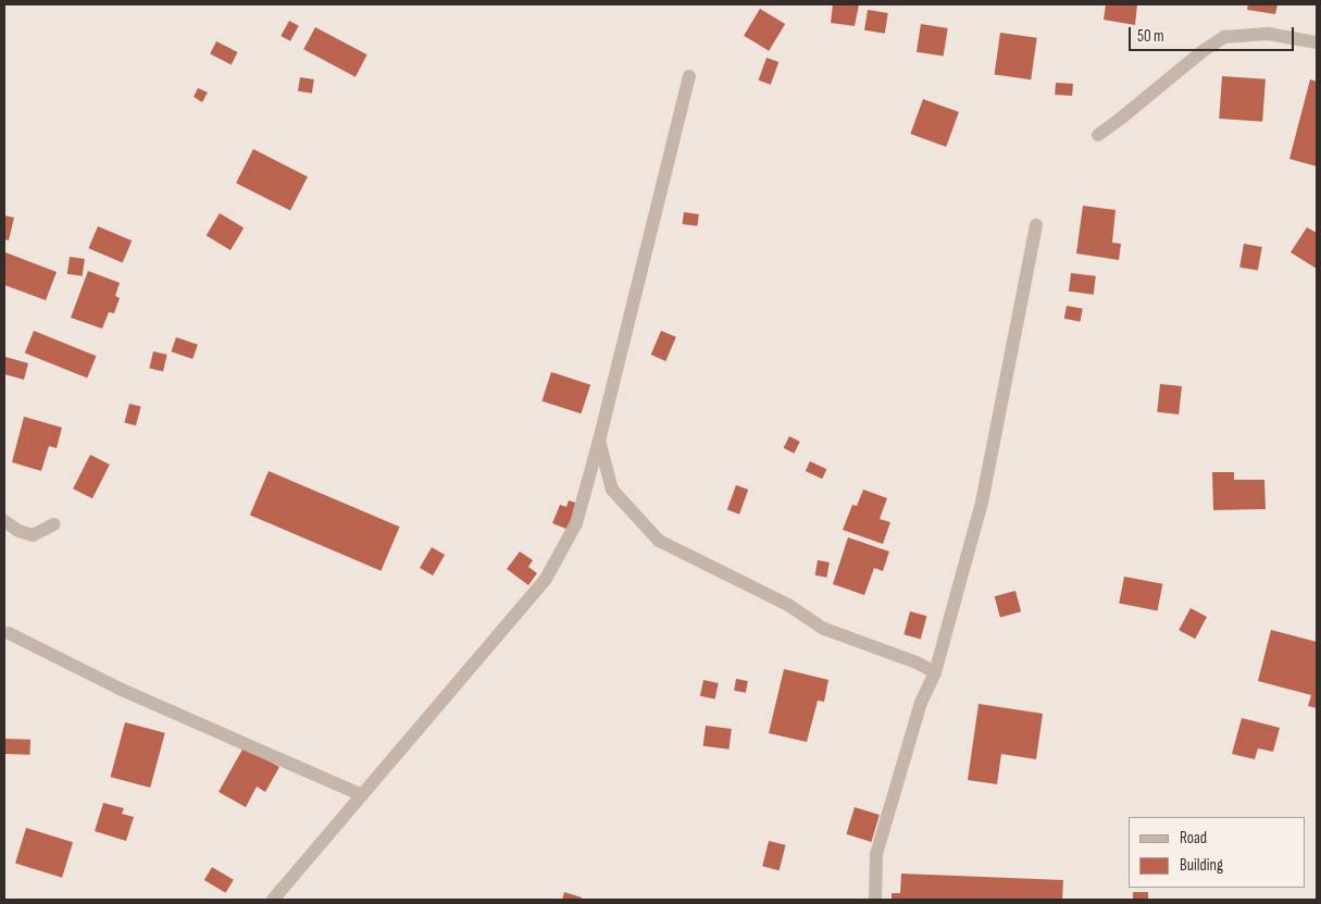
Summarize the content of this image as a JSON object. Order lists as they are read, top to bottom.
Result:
{
  "legend": ["Road", "Building"],
  "scale_bar": "50 m"
}
